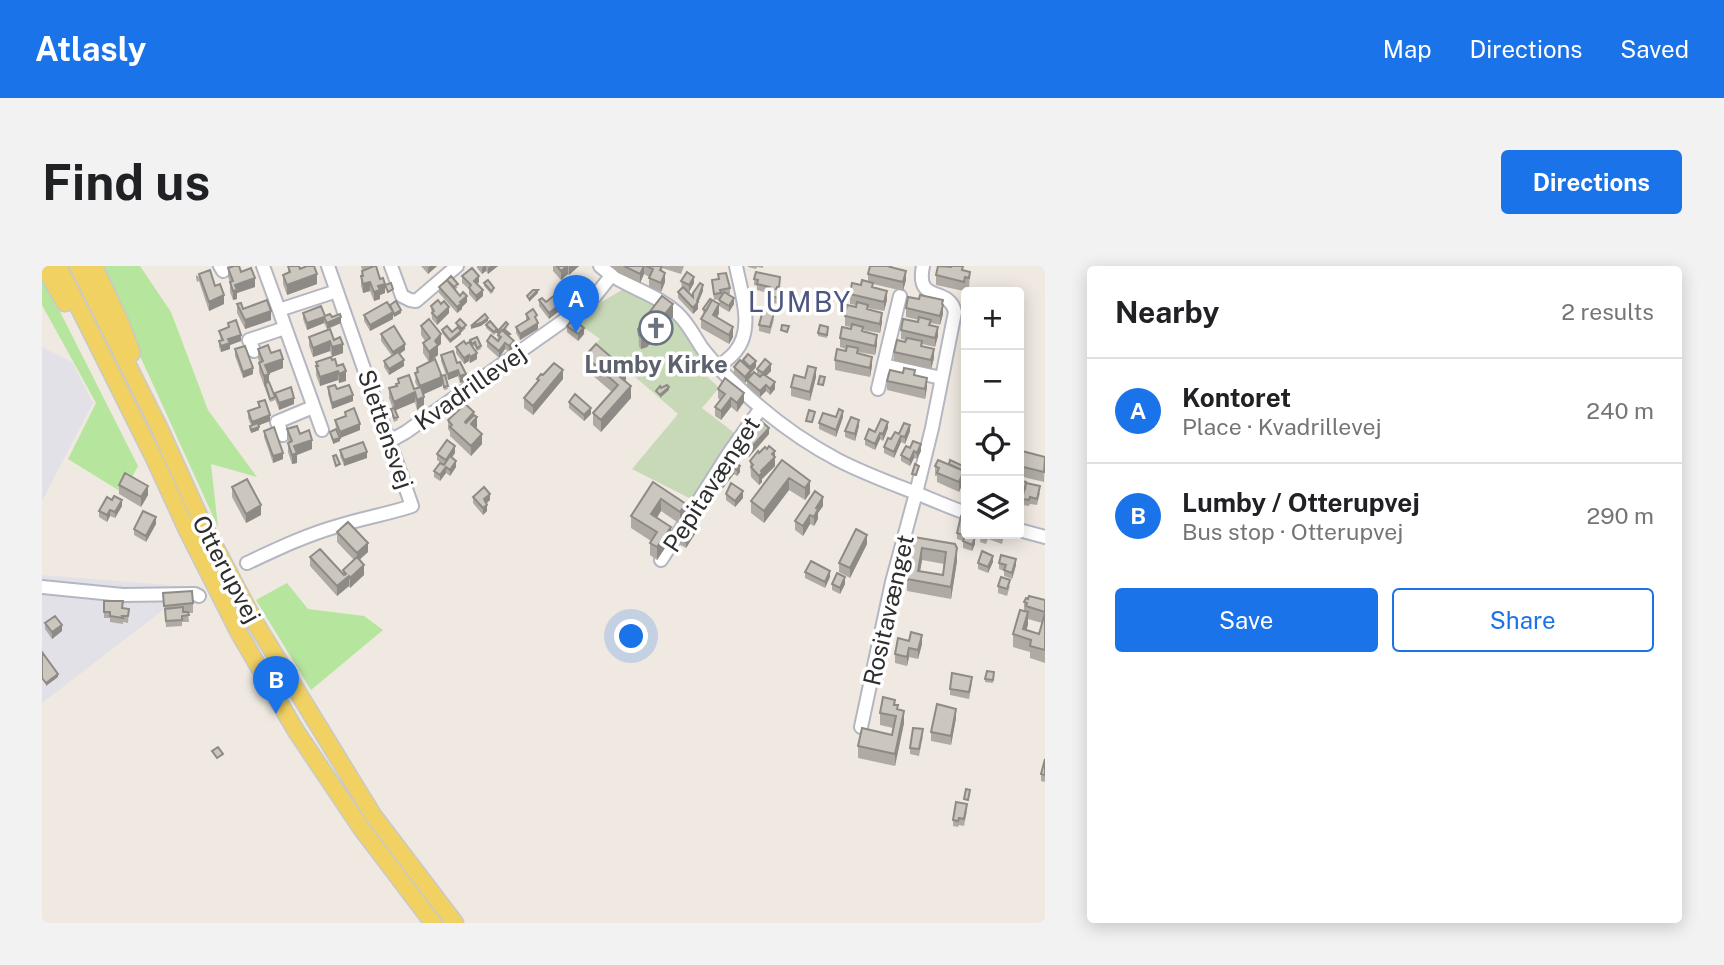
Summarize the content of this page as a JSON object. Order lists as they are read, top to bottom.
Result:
{
  "streets": {
    "main road": ["Otterupvej"],
    "street": [
      "Kvadrillevej",
      "Slettensvej",
      "Pepitavænget",
      "Rositavænget"
    ]
  },
  "crossings": [
    ["Kvadrillevej", "Slettensvej"]
  ],
  "districts": ["LUMBY"],
  "places": {
    "church": ["Lumby Kirke"]
  },
  "page": {
    "header": "Atlasly",
    "nav": ["Map", "Directions", "Saved"],
    "buttons": [
      "Directions",
      ["Save", "Share"]
    ],
    "title": "Find us",
    "heading": ["Nearby", "2 results"],
    "pins": ["A", "B"],
    "map_buttons": ["+", "−"],
    "list": [
      {
        "mark": "A",
        "name": "Kontoret",
        "note": "Place · Kvadrillevej",
        "value": "240 m"
      },
      {
        "mark": "B",
        "name": "Lumby / Otterupvej",
        "note": "Bus stop · Otterupvej",
        "value": "290 m"
      }
    ]
  }
}
